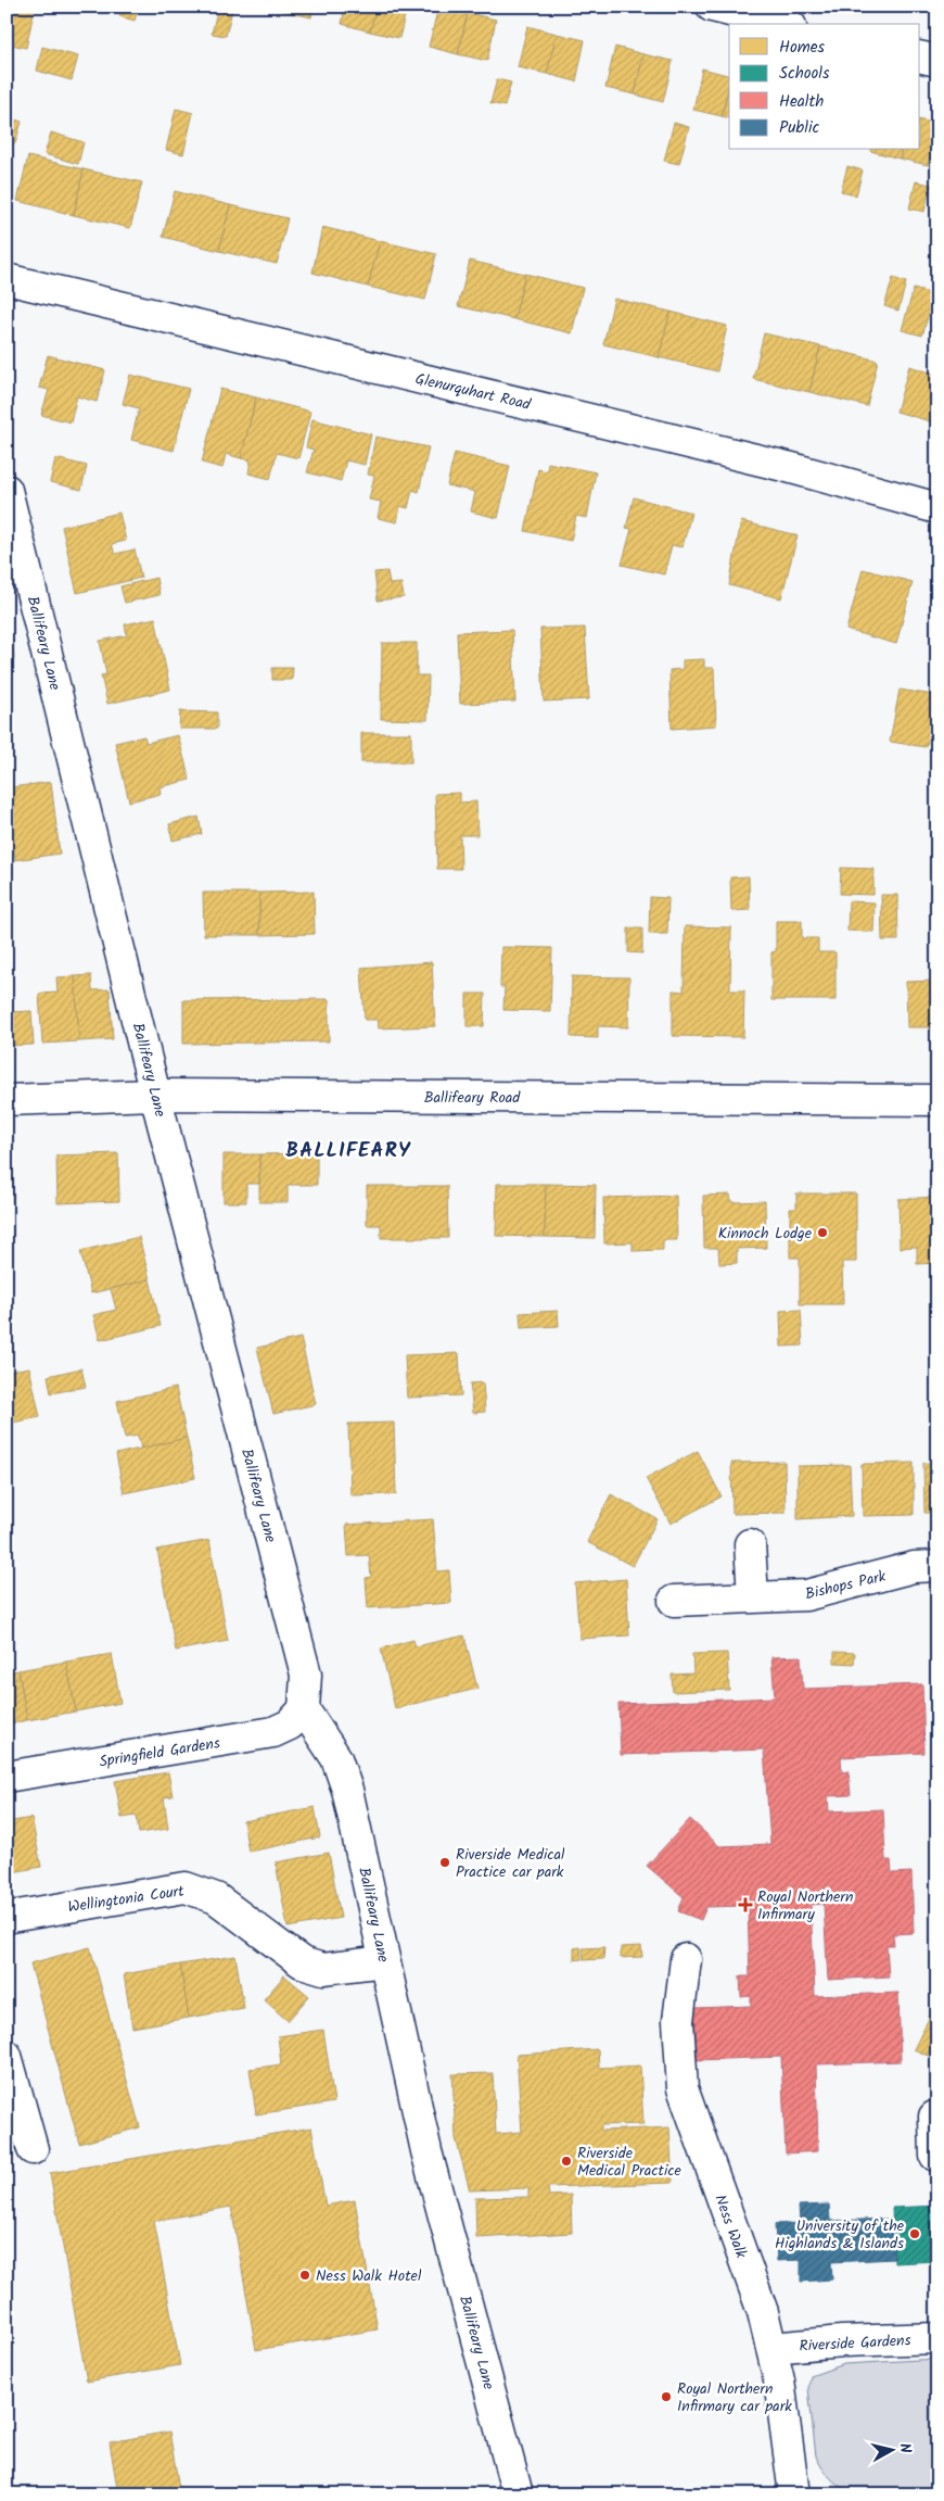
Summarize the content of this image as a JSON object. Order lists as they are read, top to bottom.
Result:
{
  "streets": {
    "main road": [
      "Glenurquhart Road",
      "Ballifeary Lane",
      "Ballifeary Road",
      "Bishops Park",
      "Springfield Gardens",
      "Wellingtonia Court",
      "Ness Walk",
      "Riverside Gardens"
    ]
  },
  "crossings": [
    ["Ballifeary Lane", "Ballifeary Road"],
    ["Ballifeary Lane", "Springfield Gardens"],
    ["Ballifeary Lane", "Wellingtonia Court"],
    ["Ness Walk", "Riverside Gardens"]
  ],
  "districts": ["BALLIFEARY"],
  "places": {
    "other": [
      "Kinnoch Lodge",
      "Riverside Medical Practice car park",
      "Riverside Medical Practice",
      "University of the Highlands & Islands",
      "Ness Walk Hotel",
      "Royal Northern Infirmary car park"
    ],
    "health": ["Royal Northern Infirmary"]
  },
  "legend": [
    "Homes",
    "Schools",
    "Health",
    "Public"
  ],
  "north": "right"
}
